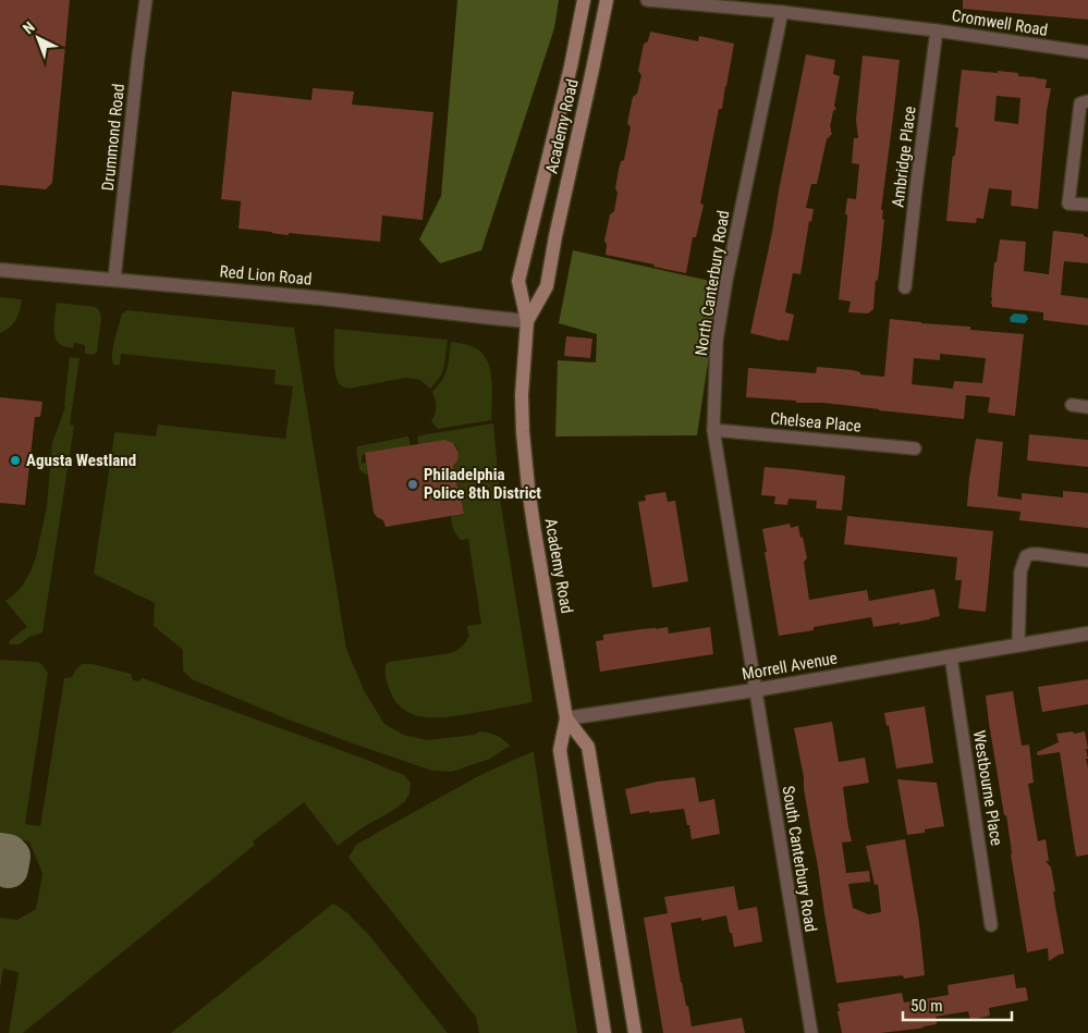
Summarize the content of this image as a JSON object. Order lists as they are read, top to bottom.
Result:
{
  "streets": {
    "main road": ["Academy Road"],
    "street": [
      "Cromwell Road",
      "Drummond Road",
      "Ambridge Place",
      "Red Lion Road",
      "North Canterbury Road",
      "Chelsea Place",
      "Morrell Avenue",
      "Westbourne Place",
      "South Canterbury Road"
    ]
  },
  "crossings": [
    ["Cromwell Road", "Ambridge Place"],
    ["Cromwell Road", "North Canterbury Road"],
    ["Academy Road", "Red Lion Road"],
    ["Academy Road", "Morrell Avenue"],
    ["Drummond Road", "Red Lion Road"],
    ["North Canterbury Road", "Chelsea Place"],
    ["North Canterbury Road", "Morrell Avenue"],
    ["North Canterbury Road", "South Canterbury Road"],
    ["Morrell Avenue", "Westbourne Place"],
    ["Morrell Avenue", "South Canterbury Road"]
  ],
  "places": ["Agusta Westland", "Philadelphia Police 8th District"],
  "scale_bar": "50 m",
  "north": "top left"
}
